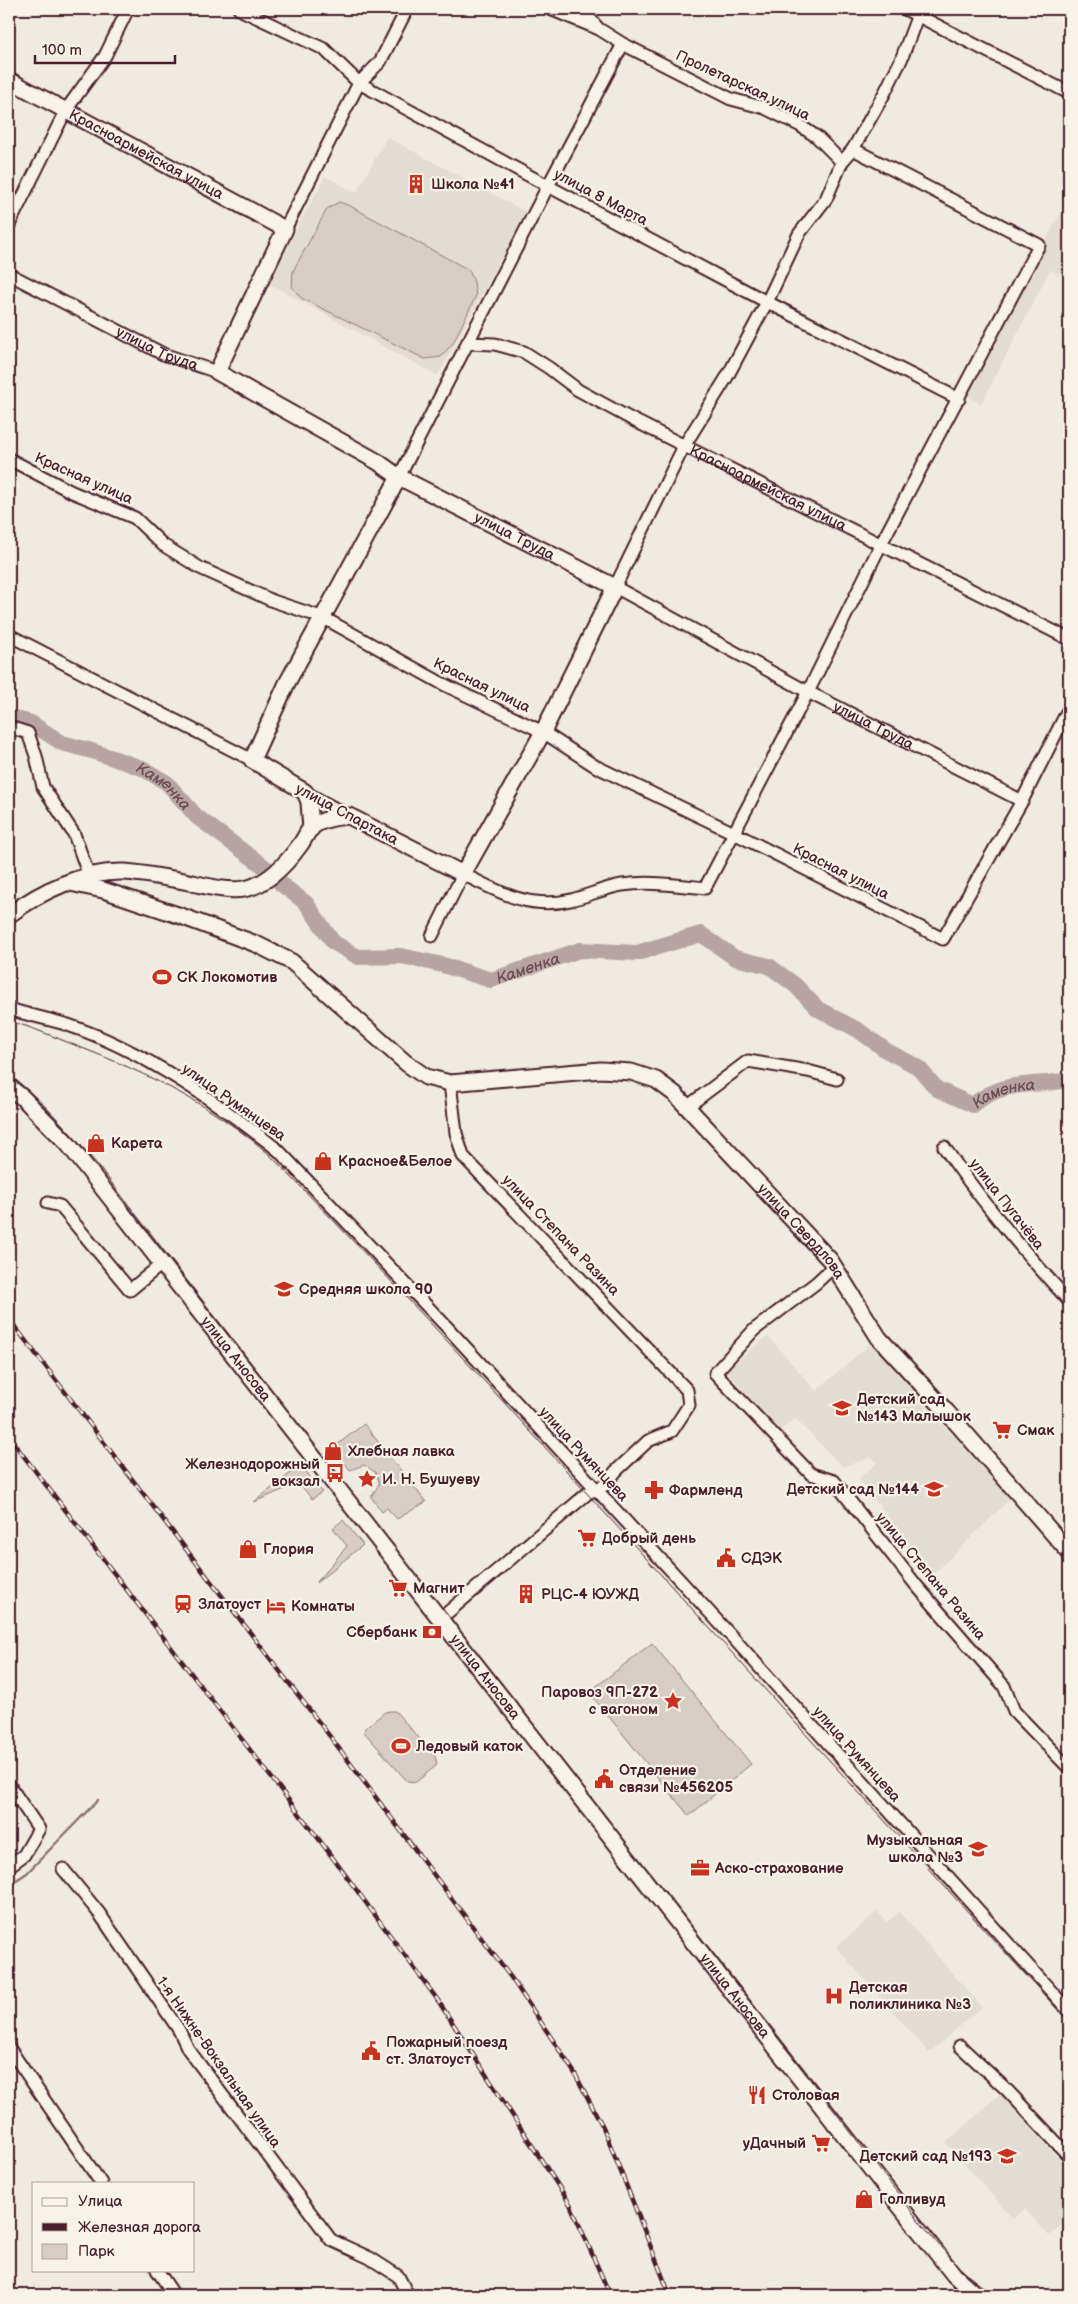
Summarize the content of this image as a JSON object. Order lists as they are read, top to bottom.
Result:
{
  "streets": {
    "street": [
      "Пролетарская улица",
      "Красноармейская улица",
      "улица 8 Марта",
      "улица Труда",
      "Красная улица",
      "улица Спартака",
      "улица Румянцева",
      "улица Пугачёва",
      "улица Свердлова",
      "улица Степана Разина",
      "улица Аносова",
      "1-я Нижне-Вокзальная улица"
    ]
  },
  "crossings": [
    ["улица Труда", "Красная улица"],
    ["Красная улица", "улица Спартака"],
    ["улица Румянцева", "улица Степана Разина"],
    ["улица Свердлова", "улица Степана Разина"]
  ],
  "water": ["Каменка"],
  "places": {
    "building": ["Школа №41", "РЦС-4 ЮУЖД"],
    "sports": ["СК Локомотив", "Ледовый каток"],
    "shop": [
      "Карета",
      "Красное&Белое",
      "Хлебная лавка",
      "Глория",
      "Голливуд"
    ],
    "school or university": [
      "Средняя школа 90",
      "Детский сад №143 Малышок",
      "Детский сад №144",
      "Музыкальная школа №3",
      "Детский сад №193"
    ],
    "supermarket": [
      "Смак",
      "Добрый день",
      "Магнит",
      "уДачный"
    ],
    "bus stop": ["Железнодорожный вокзал"],
    "place": ["И. Н. Бушуеву", "Паровоз 9П-272 с вагоном"],
    "pharmacy": ["Фармленд"],
    "public building": ["СДЭК", "Отделение связи №456205", "Пожарный поезд ст. Златоуст"],
    "station": ["Златоуст"],
    "hotel": ["Комнаты"],
    "bank": ["Сбербанк"],
    "office": ["Аско-страхование"],
    "hospital": ["Детская поликлиника №3"],
    "restaurant": ["Столовая"]
  },
  "legend": ["Улица", "Железная дорога", "Парк"],
  "scale_bar": "100 m"
}
